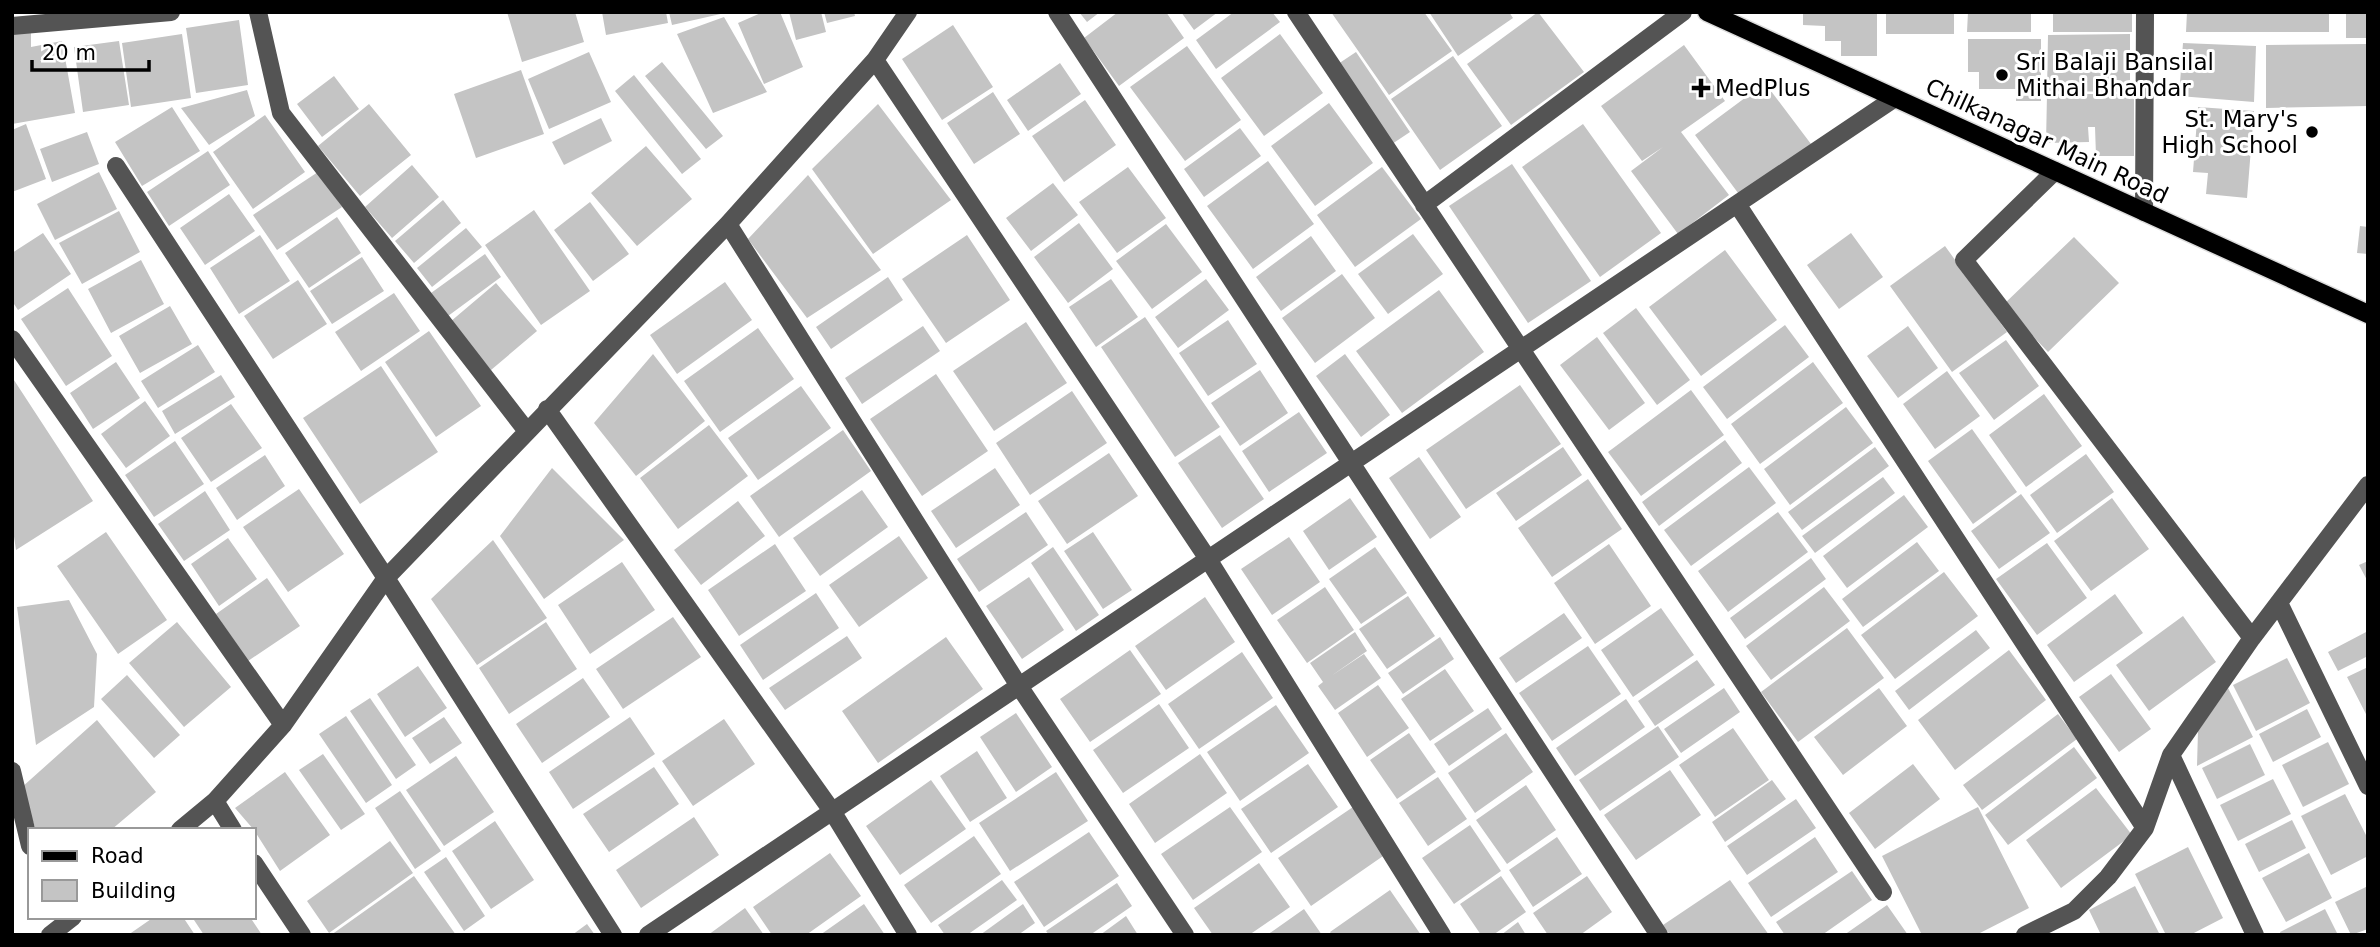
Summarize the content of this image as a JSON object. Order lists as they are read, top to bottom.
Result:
{
  "streets": {
    "main road": ["Chilkanagar Main Road"]
  },
  "places": {
    "other": ["Sri Balaji Bansilal Mithai Bhandar", "St. Mary's High School"],
    "health": ["MedPlus"]
  },
  "legend": ["Road", "Building"],
  "scale_bar": "20 m"
}
